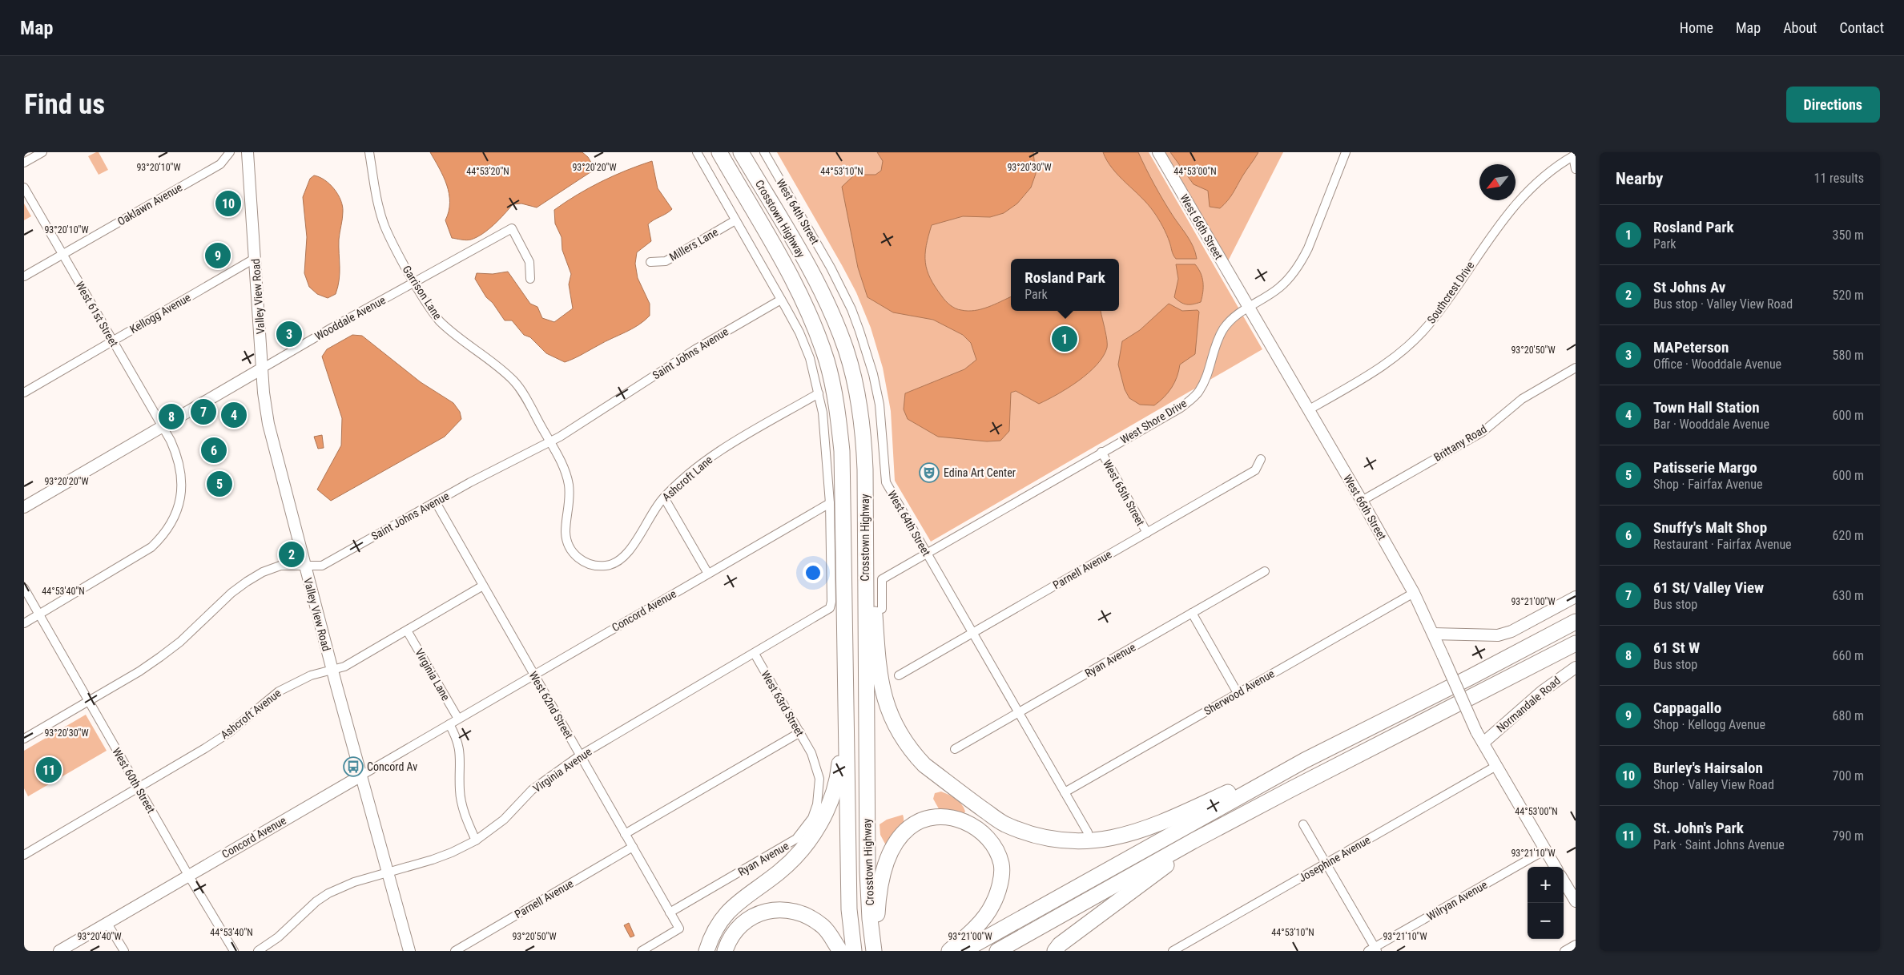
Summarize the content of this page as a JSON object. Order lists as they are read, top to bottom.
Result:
{
  "streets": {
    "highway": ["Crosstown Highway"],
    "street": [
      "Oaklawn Avenue",
      "West 64th Street",
      "West 66th Street",
      "Millers Lane",
      "Garrison Lane",
      "Southcrest Drive",
      "Valley View Road",
      "Kellogg Avenue",
      "West 61st Street",
      "Wooddale Avenue",
      "Saint Johns Avenue",
      "West Shore Drive",
      "Brittany Road",
      "Ashcroft Lane",
      "West 65th Street",
      "Parnell Avenue",
      "Concord Avenue",
      "Ryan Avenue",
      "Virginia Lane",
      "Sherwood Avenue",
      "West 63rd Street",
      "Normandale Road",
      "West 62nd Street",
      "Ashcroft Avenue",
      "Virginia Avenue",
      "West 60th Street",
      "Josephine Avenue",
      "Wilryan Avenue"
    ]
  },
  "crossings": [
    ["Oaklawn Avenue", "West 61st Street"],
    ["West 64th Street", "West Shore Drive"],
    ["West 64th Street", "Parnell Avenue"],
    ["West 64th Street", "Ryan Avenue"],
    ["West 64th Street", "Sherwood Avenue"],
    ["West 66th Street", "Southcrest Drive"],
    ["West 66th Street", "West Shore Drive"],
    ["West 66th Street", "Brittany Road"],
    ["West 66th Street", "Sherwood Avenue"],
    ["West 66th Street", "Normandale Road"],
    ["West 66th Street", "Josephine Avenue"],
    ["West 66th Street", "Wilryan Avenue"],
    ["Garrison Lane", "Wooddale Avenue"],
    ["Garrison Lane", "Saint Johns Avenue"],
    ["Garrison Lane", "Ashcroft Lane"],
    ["Valley View Road", "Kellogg Avenue"],
    ["Valley View Road", "Wooddale Avenue"],
    ["Valley View Road", "Saint Johns Avenue"],
    ["Valley View Road", "Concord Avenue"],
    ["Valley View Road", "Ashcroft Avenue"],
    ["Valley View Road", "Virginia Avenue"],
    ["Kellogg Avenue", "West 61st Street"],
    ["West 61st Street", "Wooddale Avenue"],
    ["West 61st Street", "West 60th Street"],
    ["Saint Johns Avenue", "Ashcroft Lane"],
    ["Saint Johns Avenue", "West 62nd Street"],
    ["Saint Johns Avenue", "West 60th Street"],
    ["West Shore Drive", "West 65th Street"],
    ["West 65th Street", "Parnell Avenue"],
    ["Parnell Avenue", "West 62nd Street"],
    ["Concord Avenue", "Virginia Lane"],
    ["Concord Avenue", "West 62nd Street"],
    ["Concord Avenue", "Virginia Avenue"],
    ["Concord Avenue", "West 60th Street"],
    ["Ryan Avenue", "West 63rd Street"],
    ["Ryan Avenue", "West 62nd Street"],
    ["Virginia Lane", "Ashcroft Avenue"],
    ["West 63rd Street", "Virginia Avenue"],
    ["West 62nd Street", "Ashcroft Avenue"],
    ["West 62nd Street", "Virginia Avenue"],
    ["Ashcroft Avenue", "West 60th Street"]
  ],
  "places": {
    "theatre": ["Edina Art Center"],
    "bus stop": ["Concord Av"]
  },
  "north": "bottom left",
  "page": {
    "header": "Map",
    "nav": [
      "Home",
      "Map",
      "About",
      "Contact"
    ],
    "buttons": "Directions",
    "title": "Find us",
    "heading": ["Nearby", "11 results"],
    "pins": [
      "10",
      "9",
      "3",
      "1",
      "7",
      "4",
      "8",
      "6",
      "5",
      "2",
      "11"
    ],
    "list": [
      {
        "mark": "1",
        "name": "Rosland Park",
        "note": "Park",
        "value": "350 m"
      },
      {
        "mark": "2",
        "name": "St Johns Av",
        "note": "Bus stop · Valley View Road",
        "value": "520 m"
      },
      {
        "mark": "3",
        "name": "MAPeterson",
        "note": "Office · Wooddale Avenue",
        "value": "580 m"
      },
      {
        "mark": "4",
        "name": "Town Hall Station",
        "note": "Bar · Wooddale Avenue",
        "value": "600 m"
      },
      {
        "mark": "5",
        "name": "Patisserie Margo",
        "note": "Shop · Fairfax Avenue",
        "value": "600 m"
      },
      {
        "mark": "6",
        "name": "Snuffy's Malt Shop",
        "note": "Restaurant · Fairfax Avenue",
        "value": "620 m"
      },
      {
        "mark": "7",
        "name": "61 St/ Valley View",
        "note": "Bus stop",
        "value": "630 m"
      },
      {
        "mark": "8",
        "name": "61 St W",
        "note": "Bus stop",
        "value": "660 m"
      },
      {
        "mark": "9",
        "name": "Cappagallo",
        "note": "Shop · Kellogg Avenue",
        "value": "680 m"
      },
      {
        "mark": "10",
        "name": "Burley's Hairsalon",
        "note": "Shop · Valley View Road",
        "value": "700 m"
      },
      {
        "mark": "11",
        "name": "St. John's Park",
        "note": "Park · Saint Johns Avenue",
        "value": "790 m"
      }
    ],
    "popup": ["Rosland Park", "Park"],
    "map_buttons": ["+", "−"]
  },
  "coordinates": [
    "93°20'20\"W",
    "93°20'30\"W",
    "93°20'10\"W",
    "44°53'10\"N",
    "44°53'20\"N",
    "44°53'00\"N",
    "93°20'50\"W",
    "44°53'40\"N",
    "93°21'00\"W",
    "93°21'10\"W",
    "93°20'40\"W"
  ]
}
